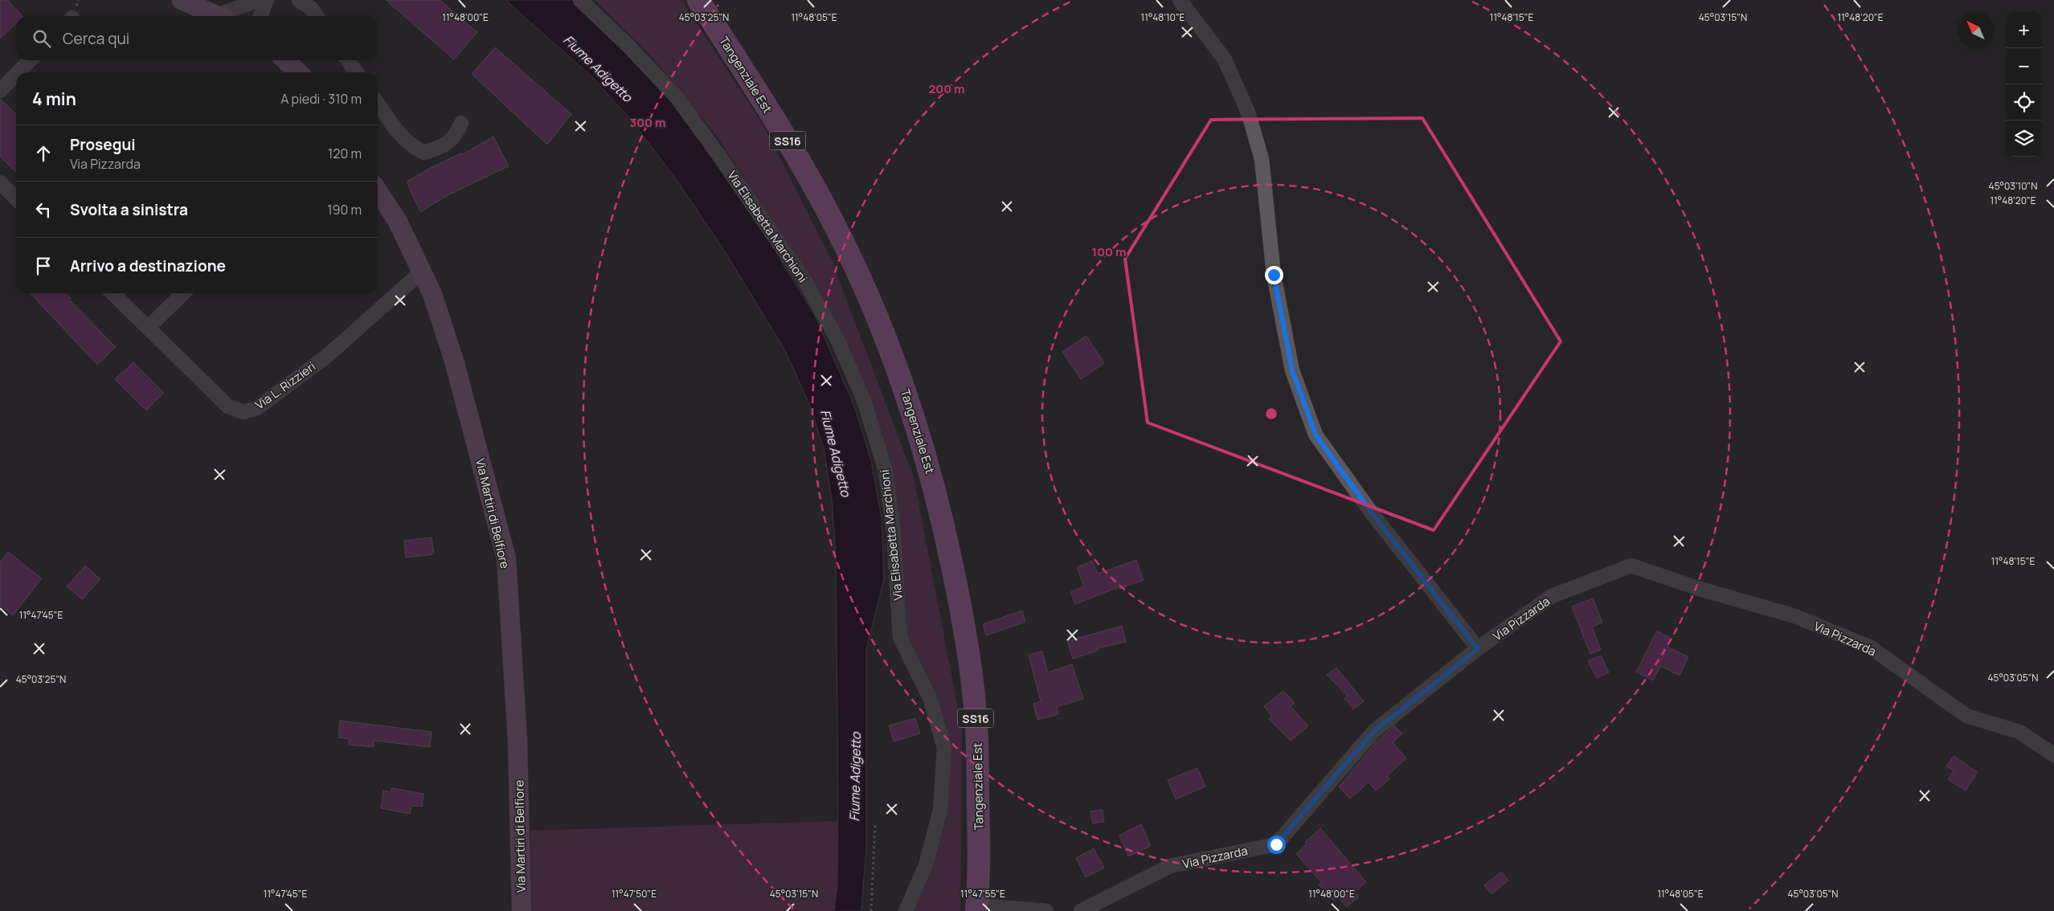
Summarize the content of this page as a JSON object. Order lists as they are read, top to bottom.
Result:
{
  "streets": {
    "main road": ["Tangenziale Est", "SS16"],
    "street": [
      "Via Elisabetta Marchioni",
      "Via L. Rizzieri",
      "Via Martiri di Belfiore",
      "Via Pizzarda"
    ]
  },
  "crossings": [
    ["Via L. Rizzieri", "Via Martiri di Belfiore"]
  ],
  "water": ["Fiume Adigetto"],
  "north": "top left",
  "page": {
    "map_buttons": ["+", "−"],
    "search": "Cerca qui",
    "heading": ["4 min", "A piedi · 310 m"],
    "list": [
      ["Prosegui", "Via Pizzarda", "120 m"],
      ["Svolta a sinistra", "190 m"],
      "Arrivo a destinazione"
    ]
  },
  "coordinates": [
    "45°03'25\"N",
    "45°03'15\"N",
    "11°48'00\"E",
    "11°48'05\"E",
    "11°48'10\"E",
    "11°48'15\"E",
    "11°48'20\"E",
    "45°03'10\"N",
    "11°47'45\"E",
    "45°03'05\"N",
    "11°47'50\"E",
    "11°47'55\"E"
  ],
  "rings": ["200 m", "300 m", "100 m"]
}
